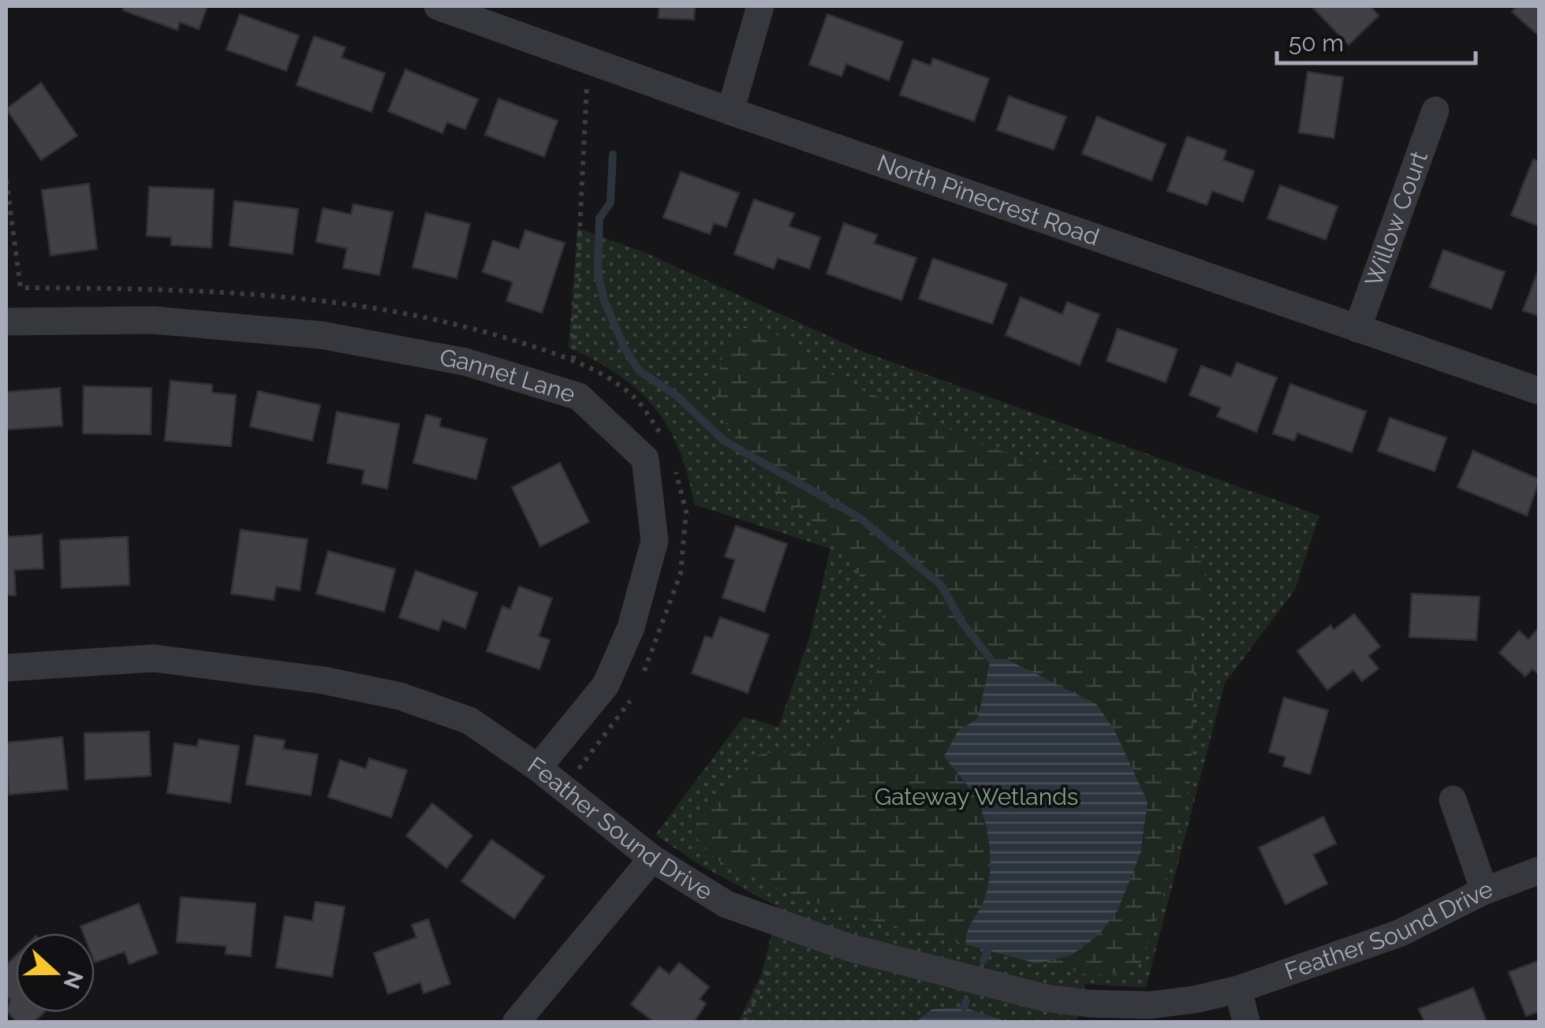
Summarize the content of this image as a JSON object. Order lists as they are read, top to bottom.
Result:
{
  "streets": {
    "street": [
      "North Pinecrest Road",
      "Willow Court",
      "Gannet Lane",
      "Feather Sound Drive"
    ]
  },
  "crossings": [
    ["North Pinecrest Road", "Willow Court"],
    ["Gannet Lane", "Feather Sound Drive"]
  ],
  "parks": ["Gateway Wetlands"],
  "scale_bar": "50 m",
  "north": "right"
}
